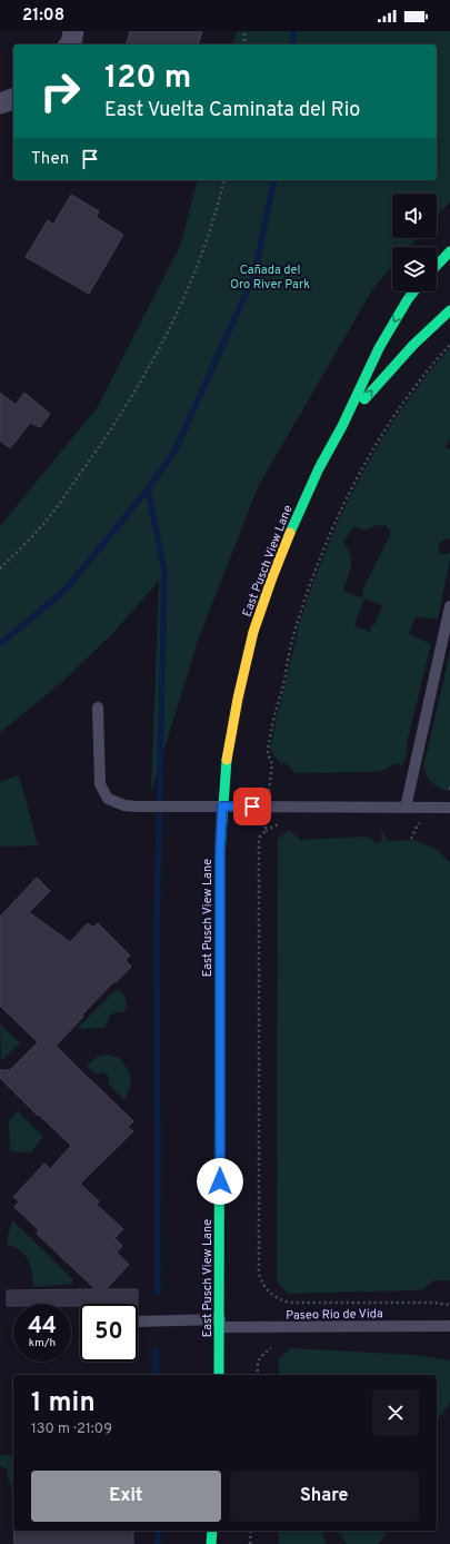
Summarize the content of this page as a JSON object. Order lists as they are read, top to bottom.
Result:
{
  "streets": {
    "main road": ["East Pusch View Lane"],
    "lane": ["Paseo Rio de Vida"]
  },
  "crossings": [
    ["East Pusch View Lane", "Paseo Rio de Vida"]
  ],
  "parks": ["Cañada del Oro River Park"],
  "page": {
    "status": "21:08",
    "turn": ["120 m", "East Vuelta Caminata del Rio"],
    "then": "Then",
    "speed": "44 km/h",
    "limit": "50",
    "heading": ["1 min", "130 m · 21:09"],
    "buttons": ["Exit", "Share"]
  }
}
